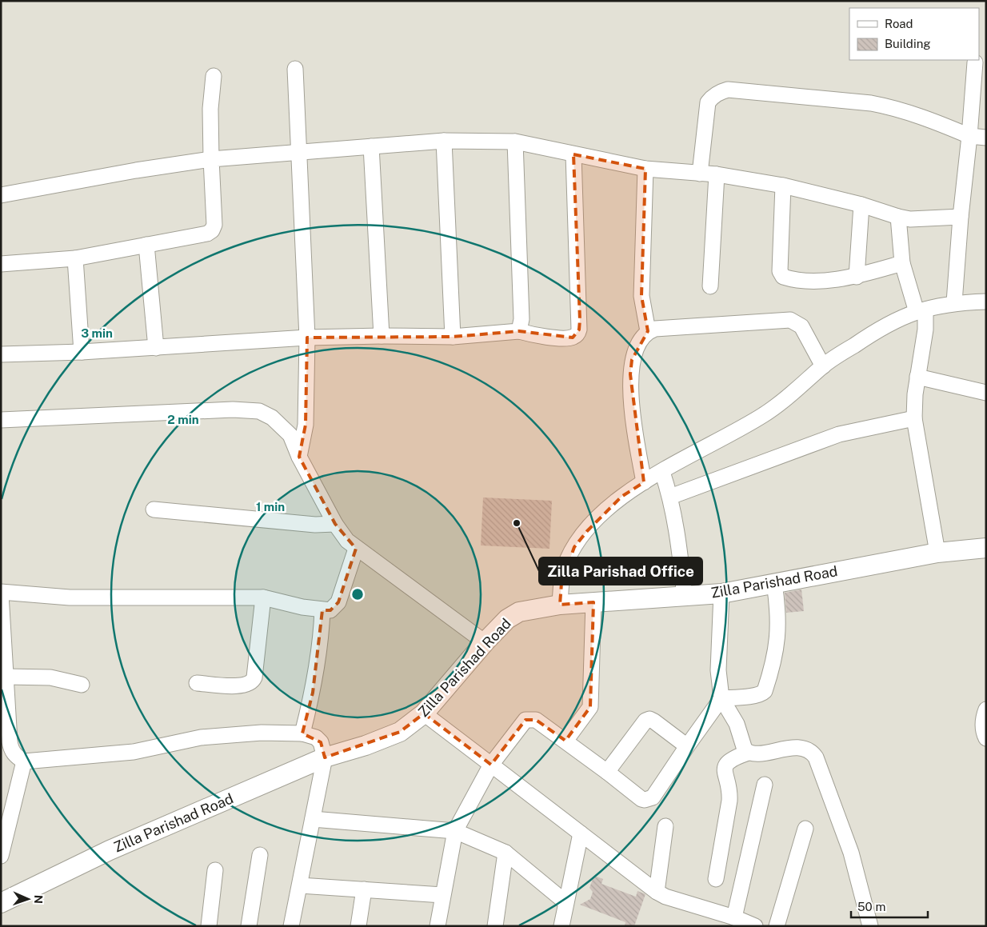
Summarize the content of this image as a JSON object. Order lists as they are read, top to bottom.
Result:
{
  "streets": {
    "main road": ["Zilla Parishad Road"]
  },
  "places": ["Zilla Parishad Office"],
  "legend": ["Road", "Building"],
  "scale_bar": "50 m",
  "north": "right",
  "rings": ["3 min", "2 min", "1 min"]
}
